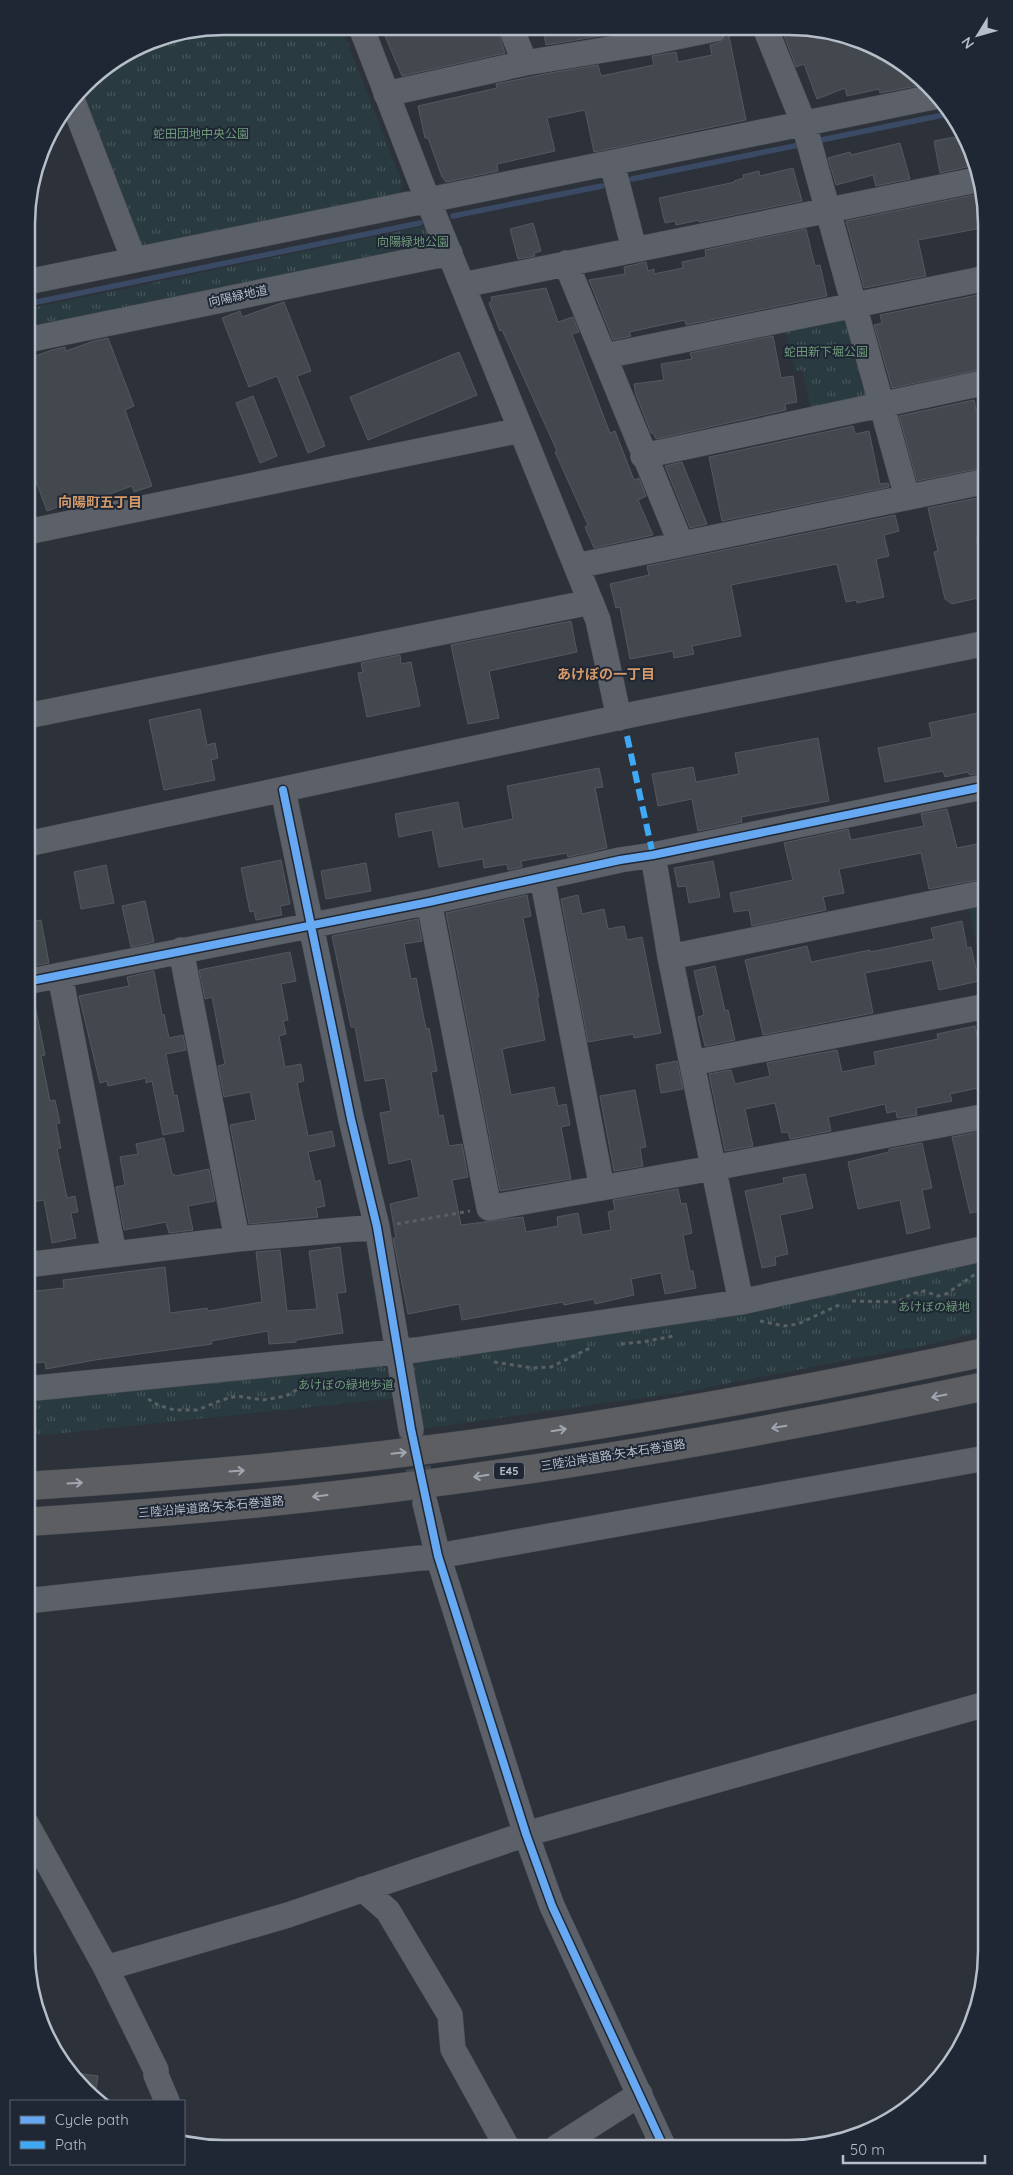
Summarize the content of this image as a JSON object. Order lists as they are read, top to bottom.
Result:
{
  "streets": {
    "highway": ["三陸沿岸道路;矢本石巻道路", "E45"],
    "street": ["向陽緑地道"]
  },
  "districts": ["向陽町五丁目", "あけぼの一丁目"],
  "parks": [
    "蛇田団地中央公園",
    "向陽緑地公園",
    "蛇田新下堀公園",
    "あけぼの緑地",
    "あけぼの緑地歩道"
  ],
  "legend": ["Cycle path", "Path"],
  "scale_bar": "50 m",
  "north": "bottom left"
}
